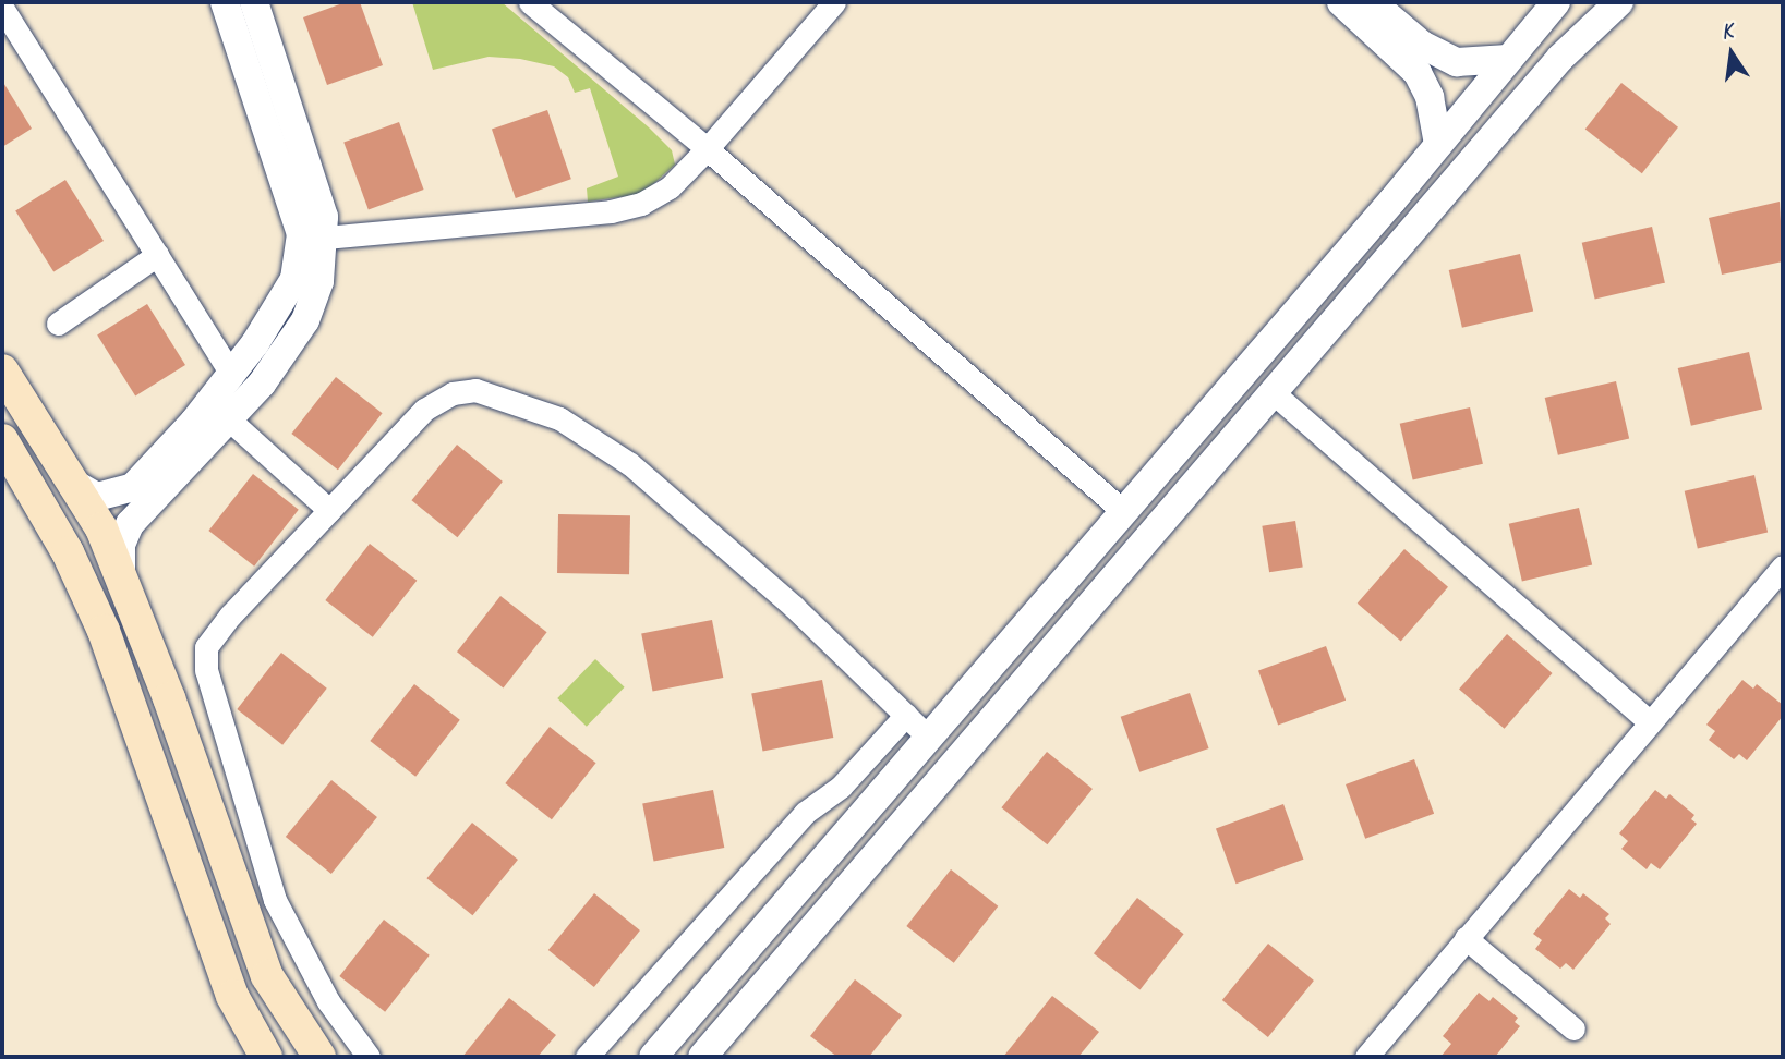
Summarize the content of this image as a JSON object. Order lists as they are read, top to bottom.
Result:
{
  "north": "top"
}
